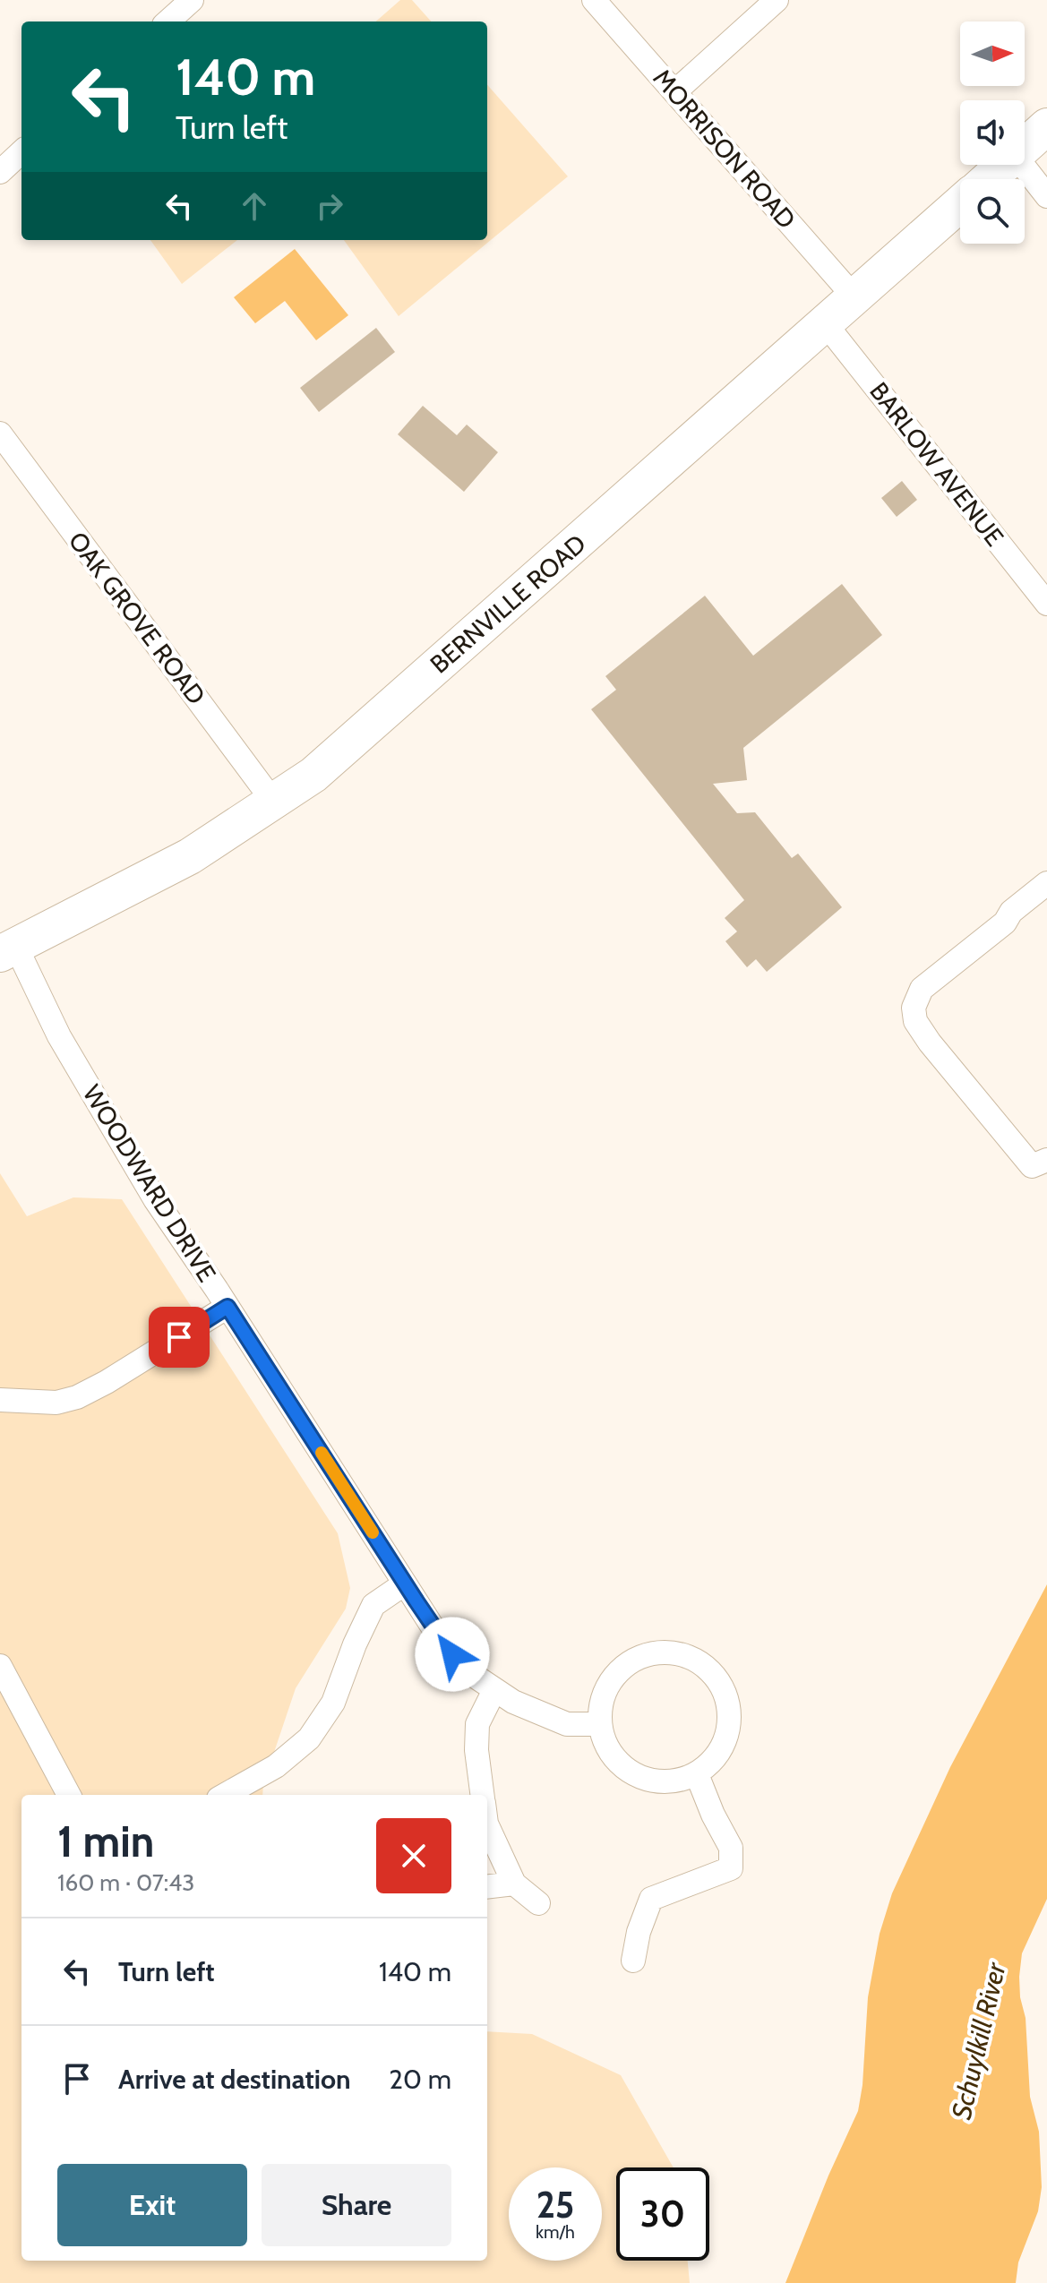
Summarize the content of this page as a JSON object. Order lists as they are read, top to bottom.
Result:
{
  "streets": {
    "main road": ["BERNVILLE ROAD"],
    "street": [
      "MORRISON ROAD",
      "BARLOW AVENUE",
      "OAK GROVE ROAD",
      "WOODWARD DRIVE"
    ]
  },
  "crossings": [
    ["MORRISON ROAD", "BERNVILLE ROAD"],
    ["BARLOW AVENUE", "BERNVILLE ROAD"],
    ["BERNVILLE ROAD", "OAK GROVE ROAD"],
    ["BERNVILLE ROAD", "WOODWARD DRIVE"]
  ],
  "water": ["Schuylkill River"],
  "north": "right",
  "page": {
    "turn": ["140 m", "Turn left"],
    "heading": ["1 min", "160 m · 07:43"],
    "list": [
      {
        "name": "Turn left",
        "value": "140 m"
      },
      {
        "name": "Arrive at destination",
        "value": "20 m"
      }
    ],
    "buttons": ["Exit", "Share"],
    "speed": "25 km/h",
    "limit": "30"
  }
}
